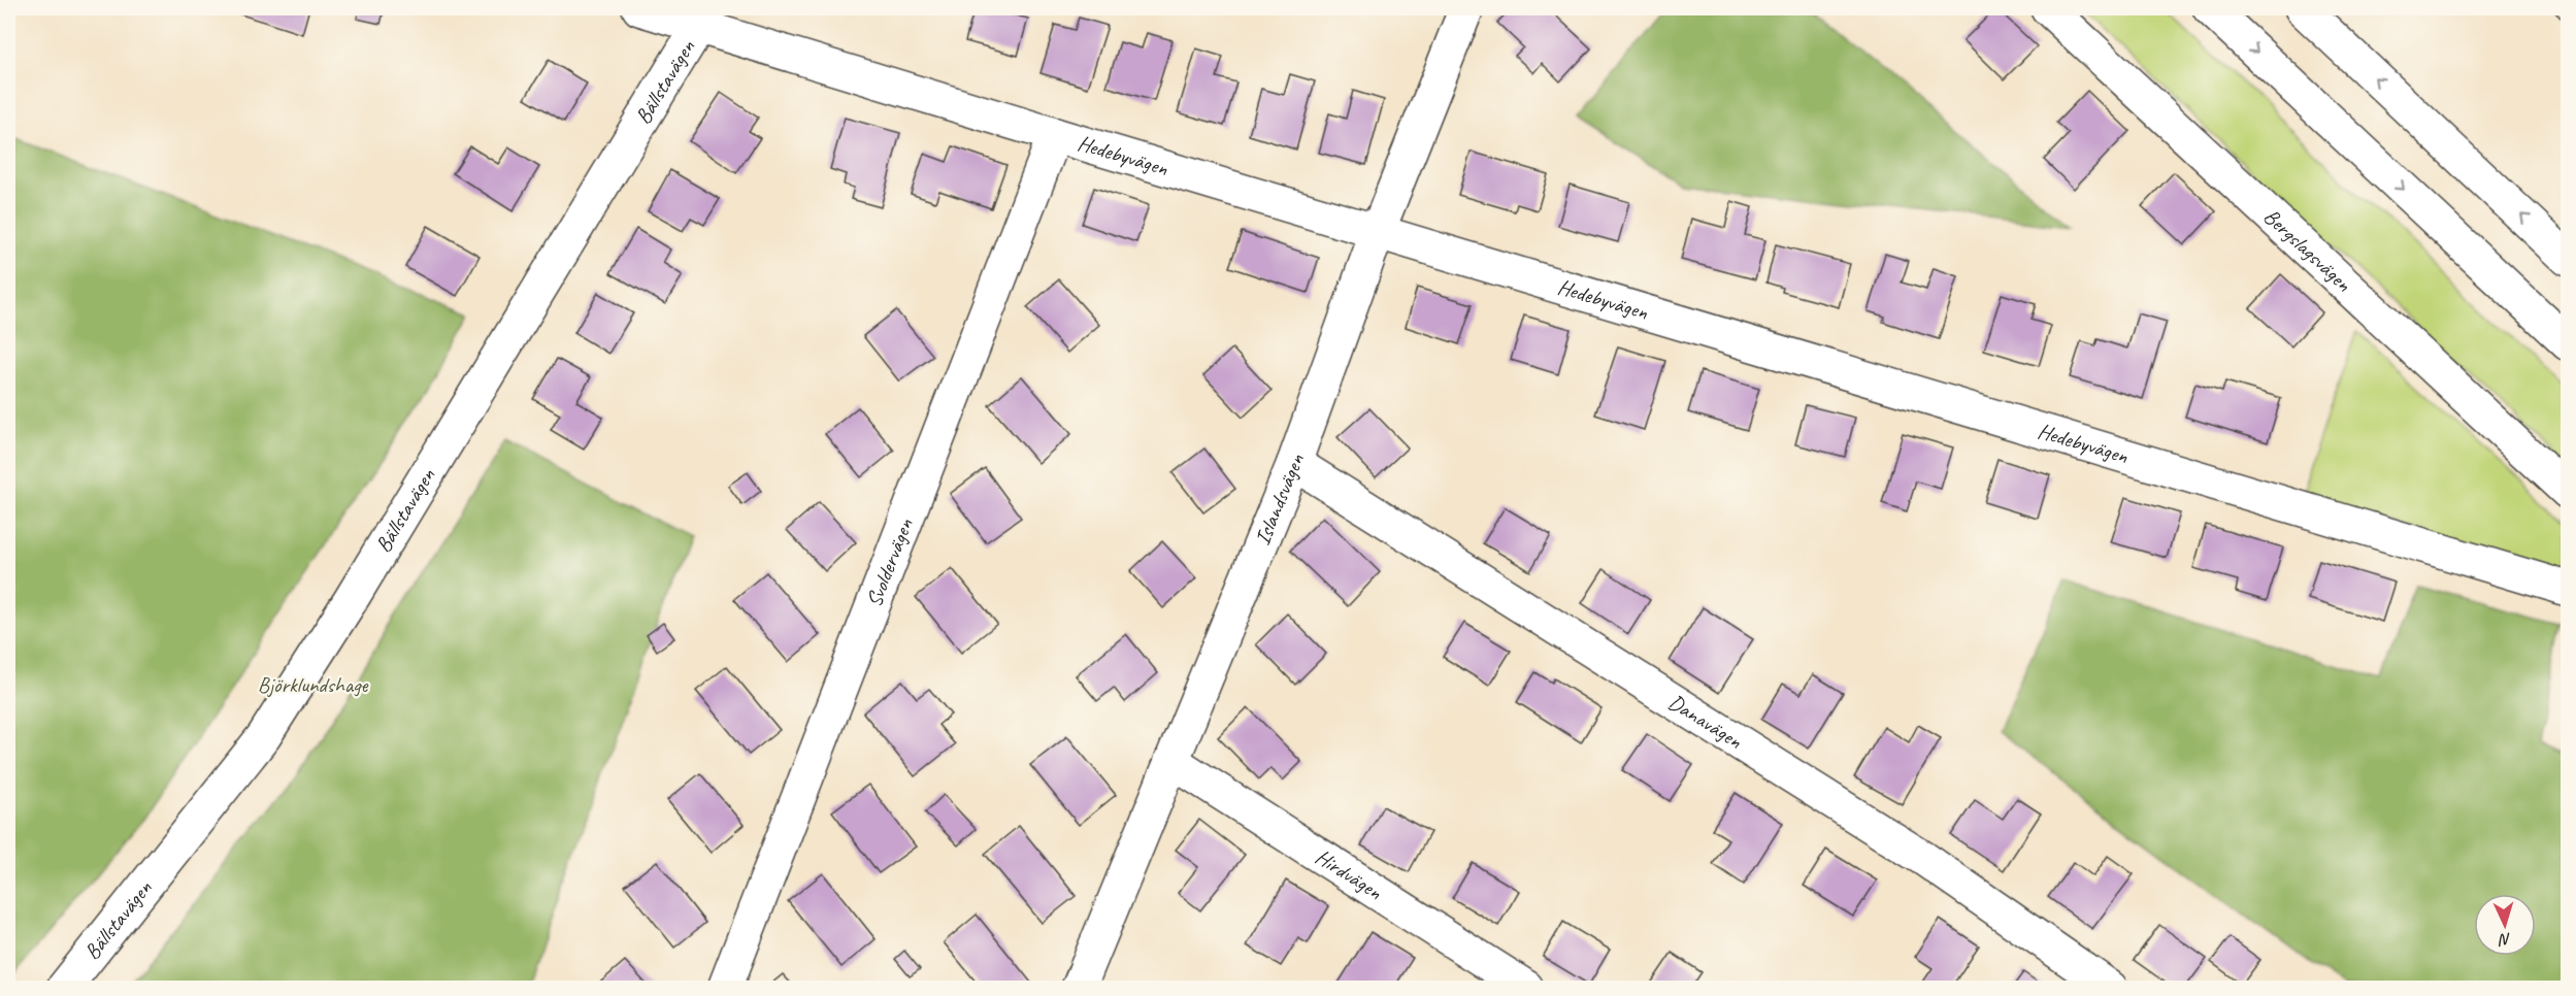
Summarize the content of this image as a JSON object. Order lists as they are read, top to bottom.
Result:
{
  "streets": {
    "street": [
      "Bällstavägen",
      "Hedebyvägen",
      "Bergslagsvägen",
      "Islandsvägen",
      "Svoldervägen",
      "Danavägen",
      "Hirdvägen"
    ]
  },
  "crossings": [
    ["Bällstavägen", "Hedebyvägen"],
    ["Hedebyvägen", "Islandsvägen"],
    ["Hedebyvägen", "Svoldervägen"],
    ["Islandsvägen", "Danavägen"],
    ["Islandsvägen", "Hirdvägen"]
  ],
  "parks": ["Björklundshage"],
  "north": "bottom"
}
